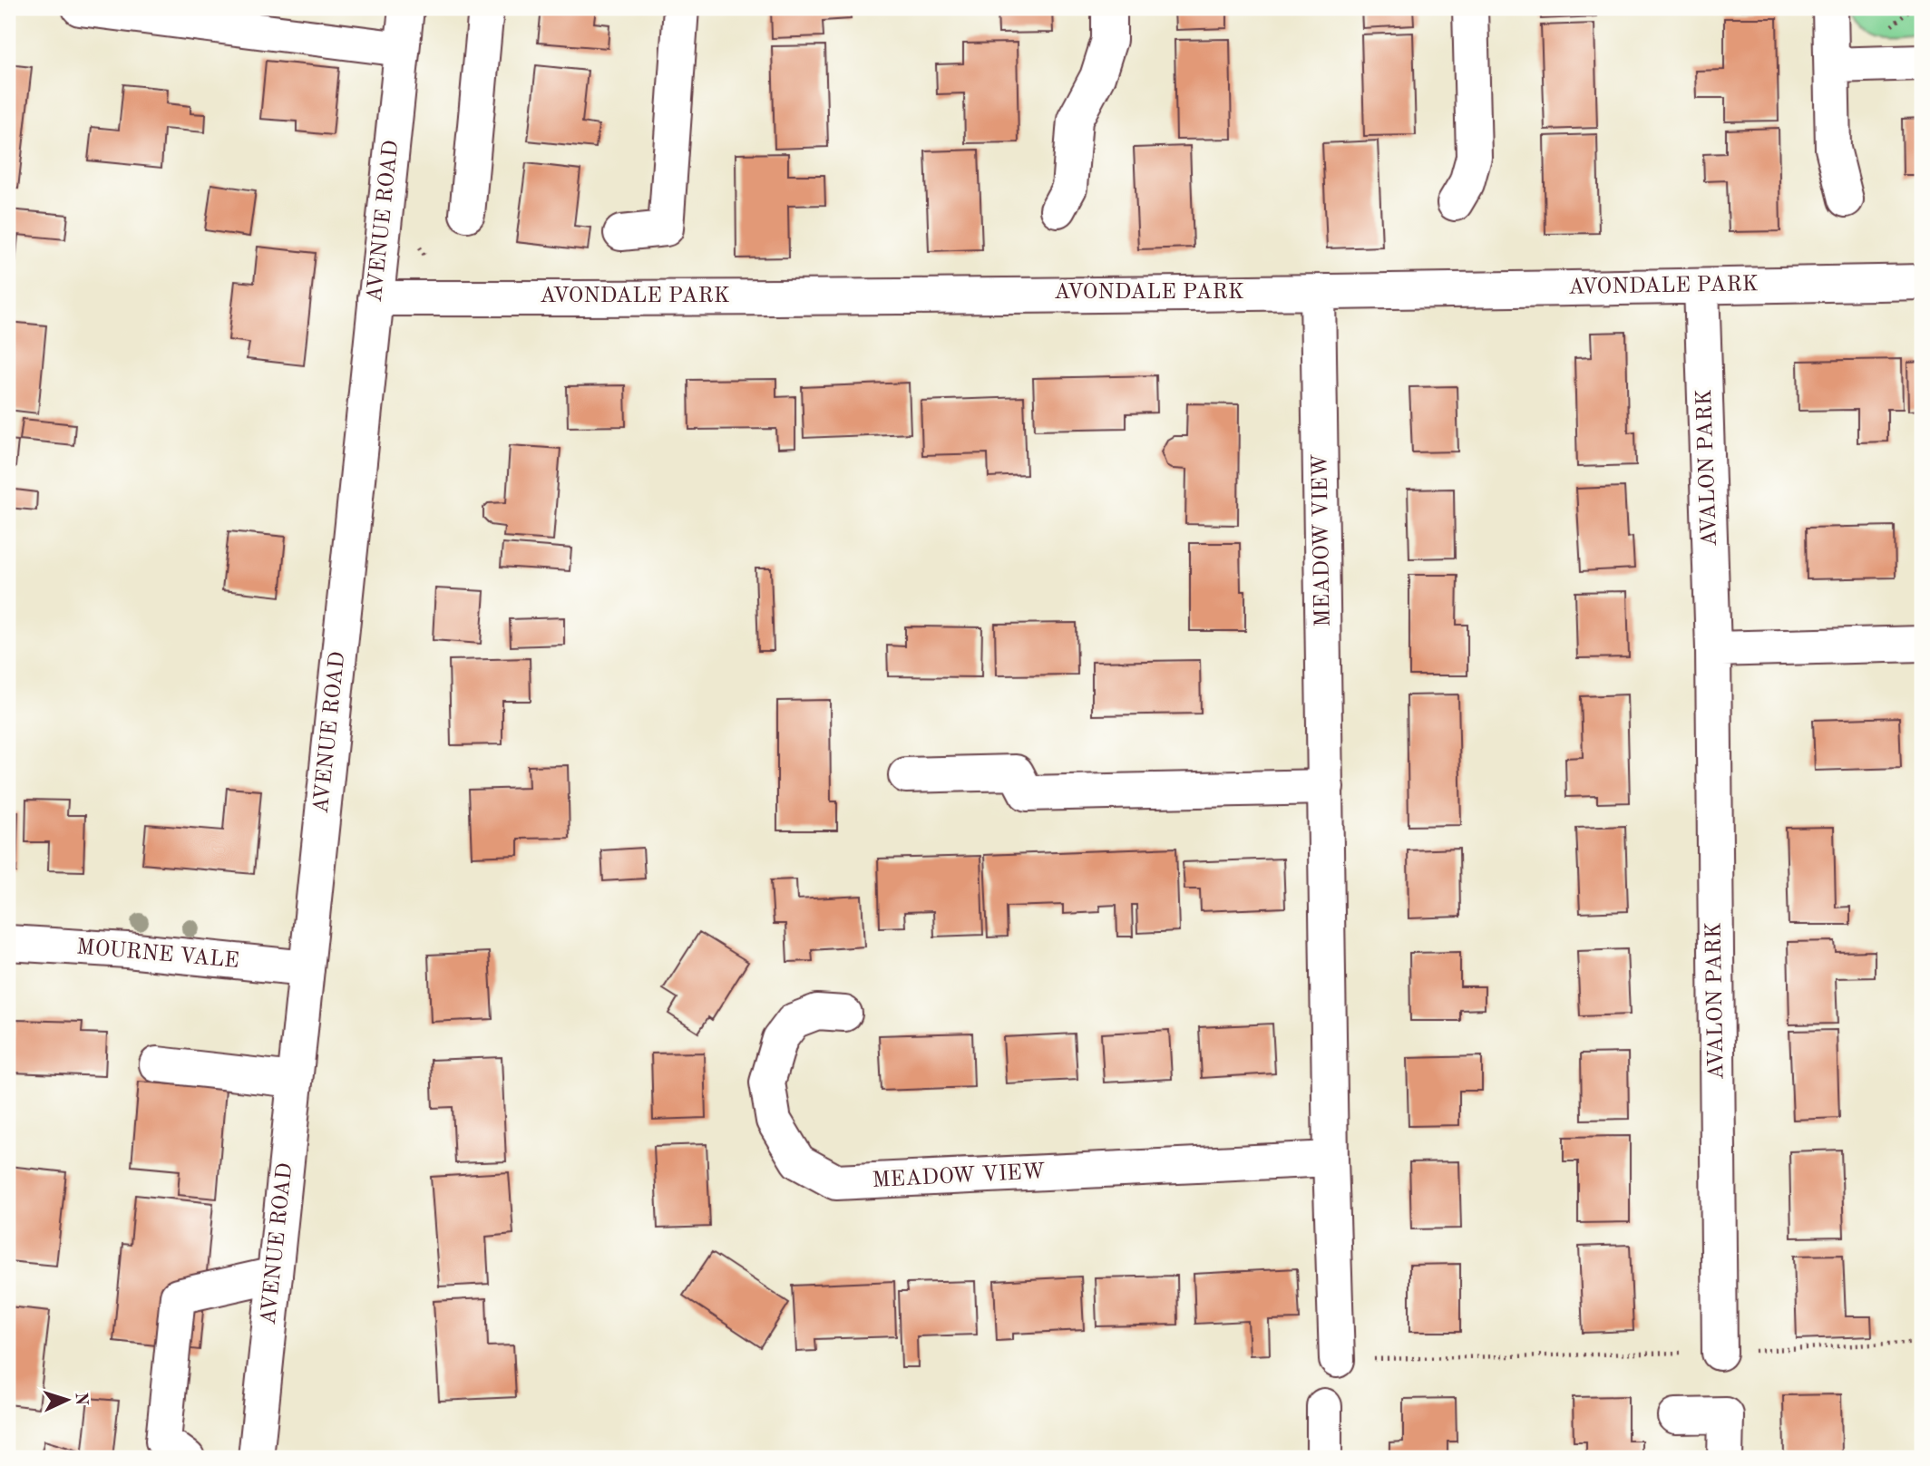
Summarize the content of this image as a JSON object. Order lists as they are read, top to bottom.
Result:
{
  "streets": {
    "street": [
      "AVENUE ROAD",
      "AVONDALE PARK",
      "AVALON PARK",
      "MEADOW VIEW",
      "MOURNE VALE"
    ]
  },
  "crossings": [
    ["AVENUE ROAD", "AVONDALE PARK"],
    ["AVENUE ROAD", "MOURNE VALE"],
    ["AVONDALE PARK", "AVALON PARK"],
    ["AVONDALE PARK", "MEADOW VIEW"]
  ],
  "north": "right"
}
